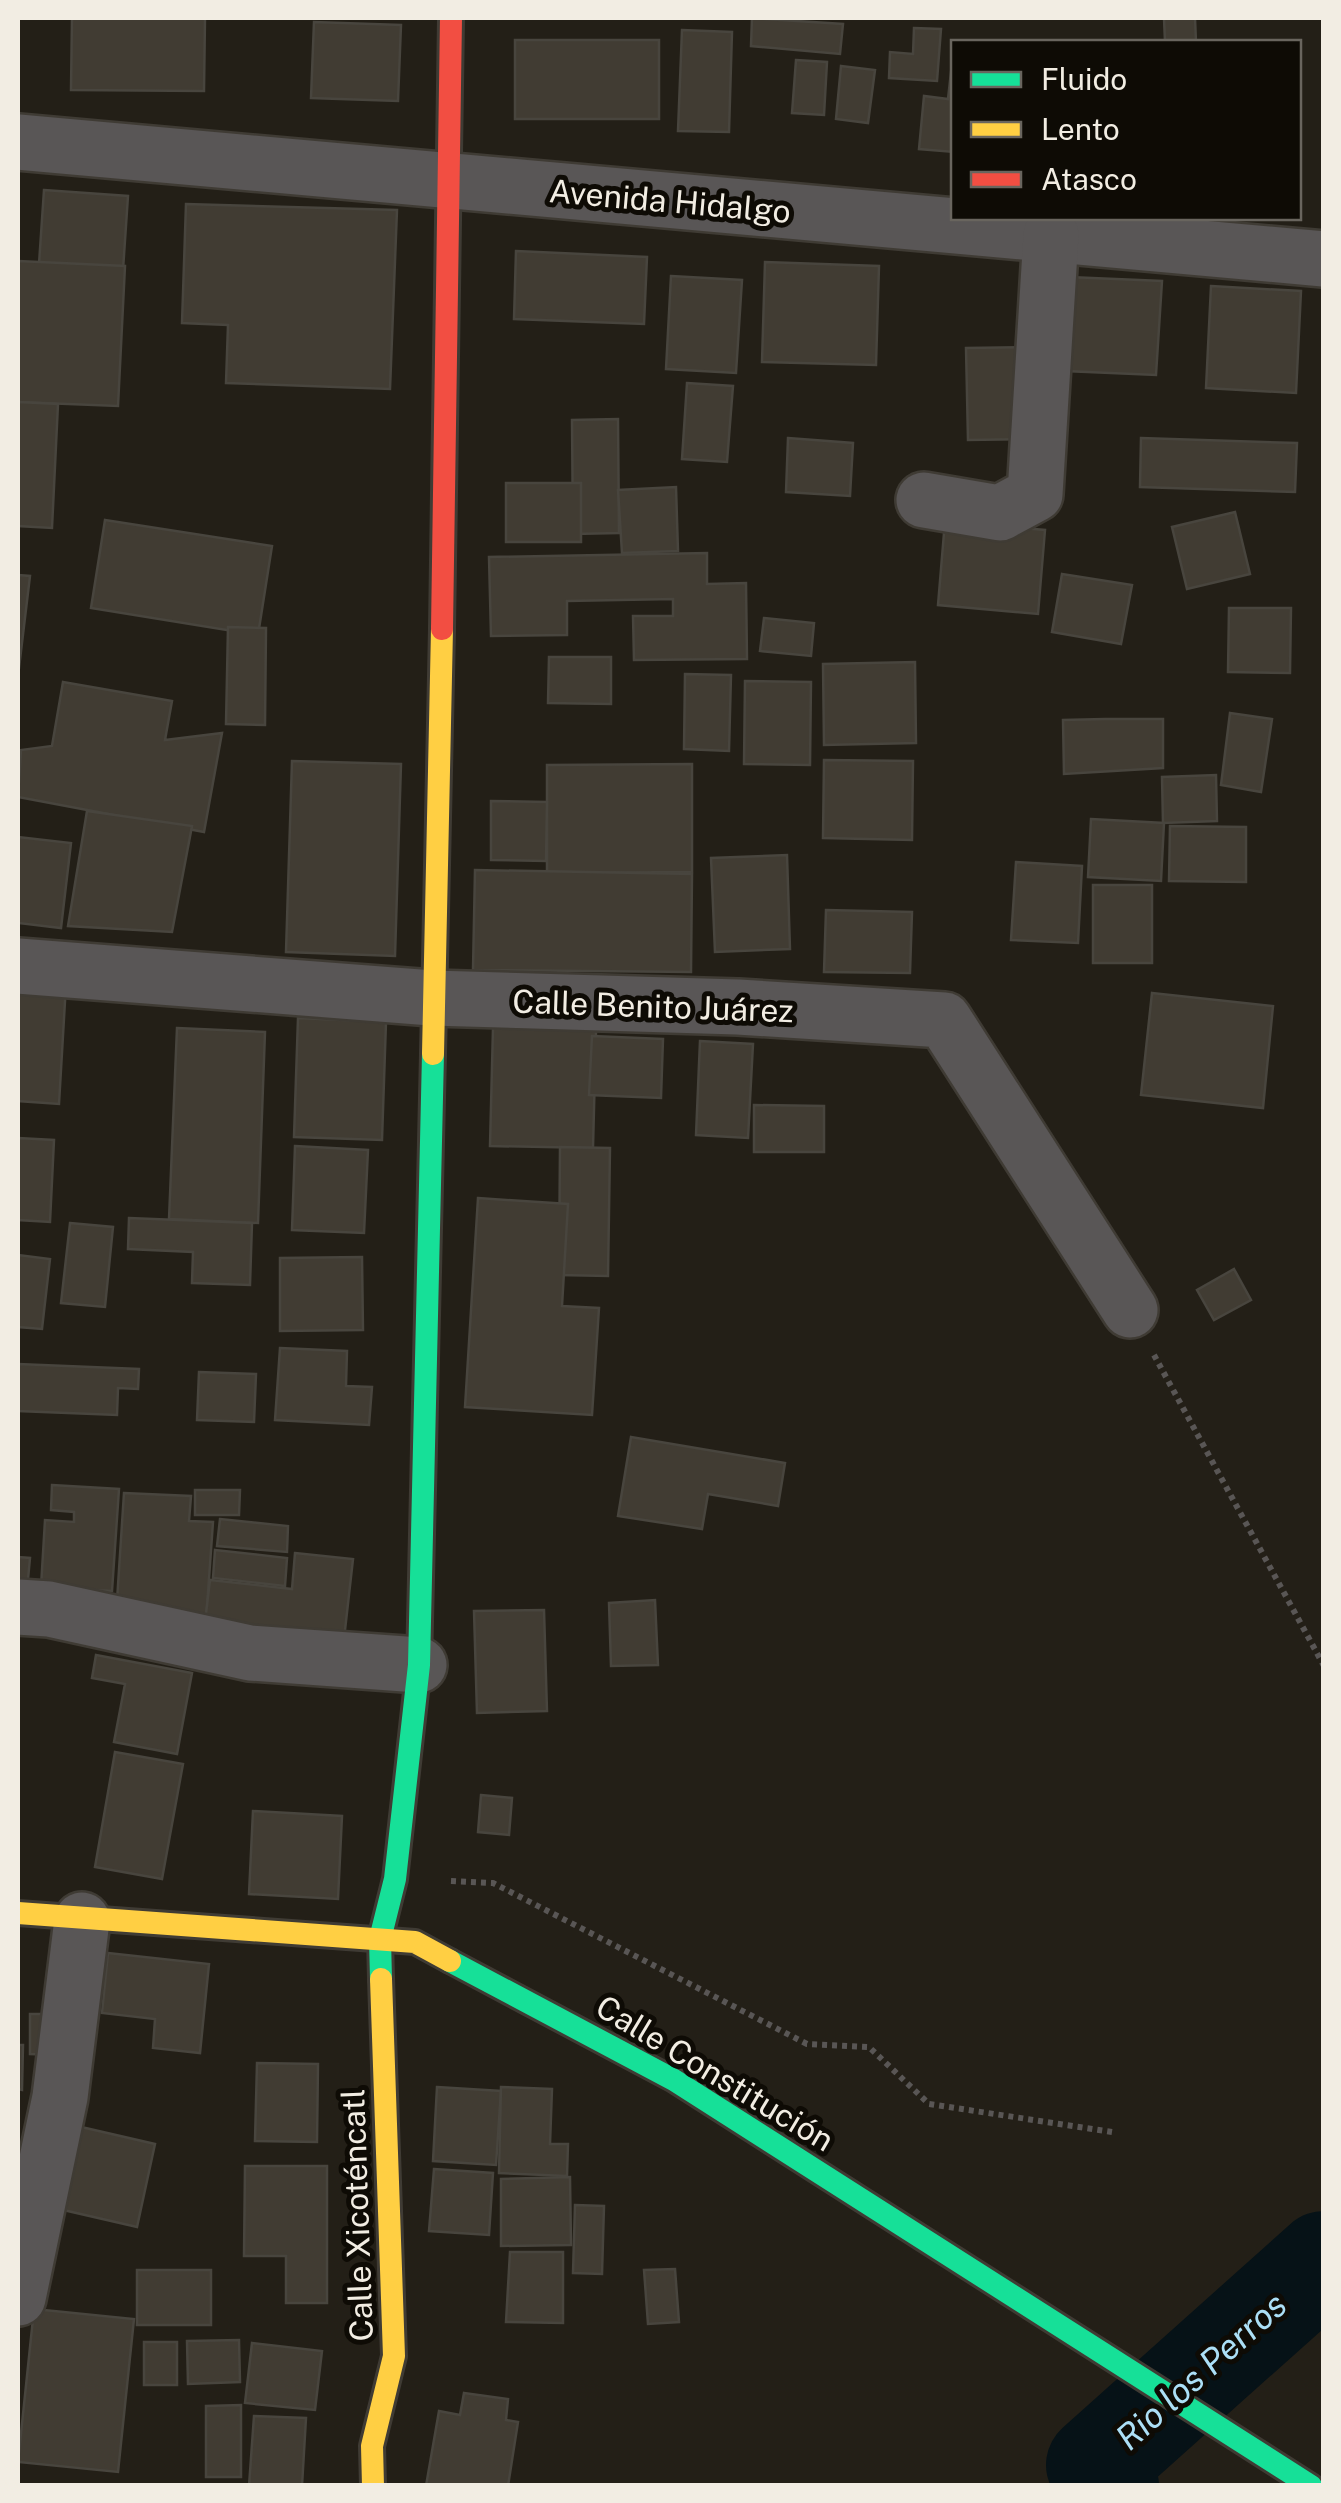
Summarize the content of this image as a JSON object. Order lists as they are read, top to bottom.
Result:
{
  "streets": {
    "street": [
      "Avenida Hidalgo",
      "Calle Benito Juárez",
      "Calle Constitución",
      "Calle Xicoténcatl"
    ]
  },
  "crossings": [
    ["Avenida Hidalgo", "Calle Xicoténcatl"],
    ["Calle Benito Juárez", "Calle Xicoténcatl"],
    ["Calle Constitución", "Calle Xicoténcatl"]
  ],
  "water": ["Rio los Perros"],
  "legend": ["Fluido", "Lento", "Atasco"]
}
